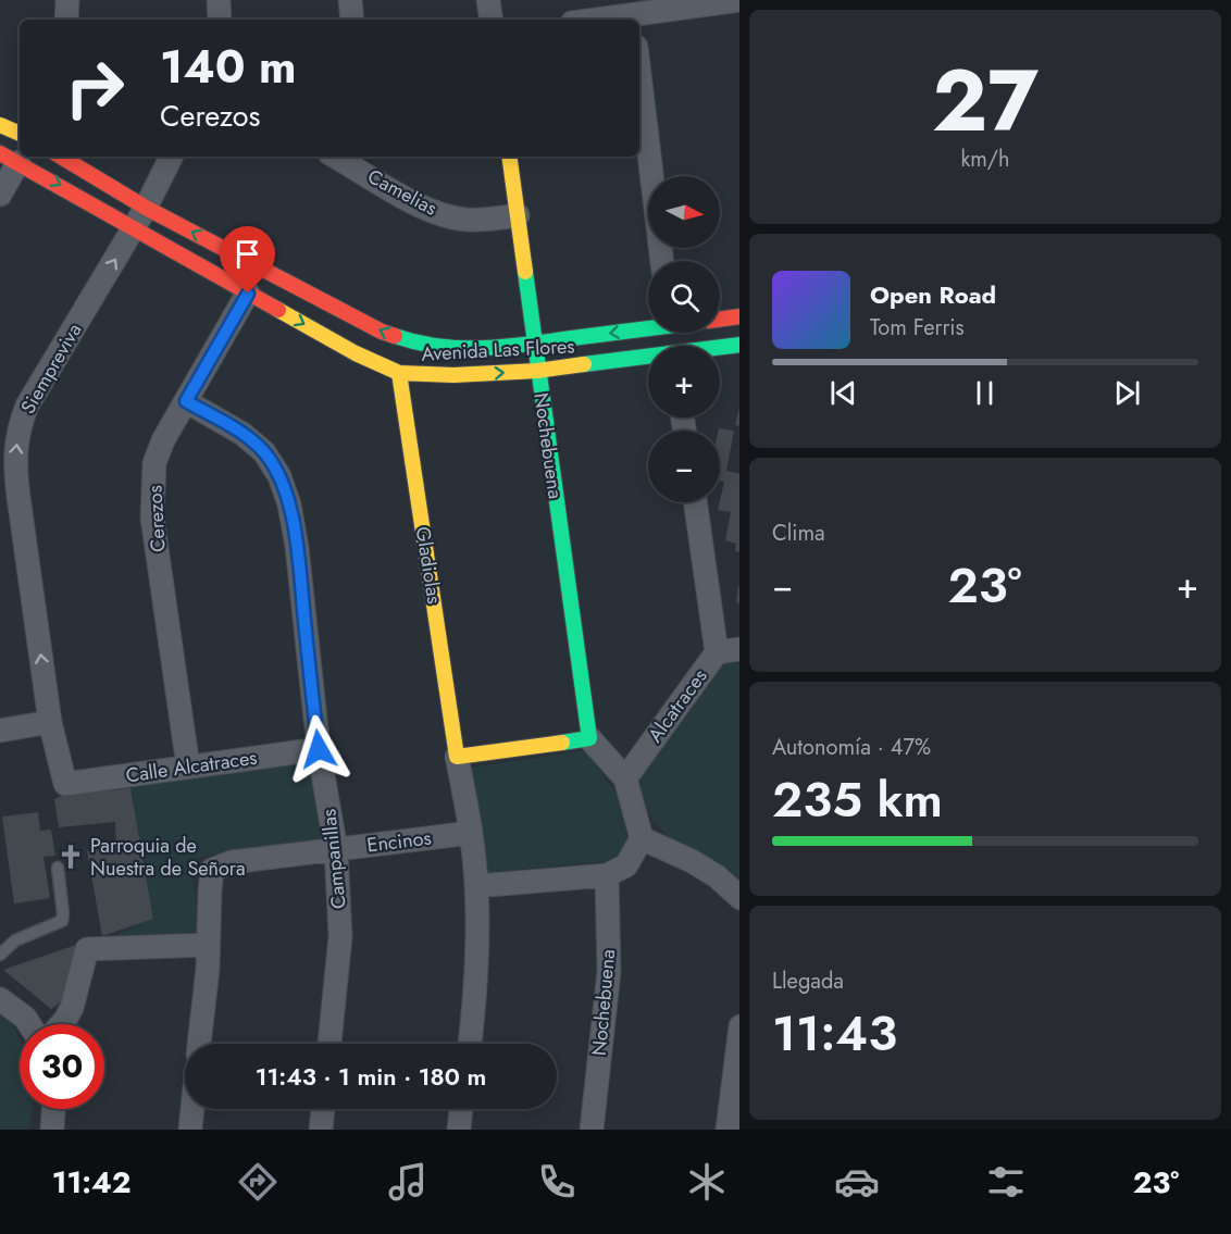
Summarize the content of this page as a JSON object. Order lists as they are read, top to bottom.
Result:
{
  "streets": {
    "street": [
      "Camelias",
      "Avenida Las Flores",
      "Siempreviva",
      "Nochebuena",
      "Cerezos",
      "Gladiolas",
      "Alcatraces",
      "Calle Alcatraces",
      "Encinos",
      "Campanillas"
    ]
  },
  "crossings": [
    ["Camelias", "Nochebuena"],
    ["Avenida Las Flores", "Siempreviva"],
    ["Avenida Las Flores", "Nochebuena"],
    ["Avenida Las Flores", "Cerezos"],
    ["Avenida Las Flores", "Gladiolas"],
    ["Siempreviva", "Calle Alcatraces"],
    ["Cerezos", "Calle Alcatraces"],
    ["Cerezos", "Campanillas"],
    ["Calle Alcatraces", "Campanillas"],
    ["Encinos", "Campanillas"]
  ],
  "one_way": ["Siempreviva"],
  "places": {
    "church": ["Parroquia de Nuestra de Señora"]
  },
  "north": "right",
  "page": {
    "tile": [
      ["27", "km/h"],
      "Clima",
      ["Autonomía · 47%", "235 km"],
      ["Llegada", "11:43"]
    ],
    "turn": ["140 m", "Cerezos"],
    "map_buttons": ["+", "−"],
    "song": ["Open Road", "Tom Ferris"],
    "heat": ["−", "23°", "+"],
    "limit": "30",
    "trip": "11:43 · 1 min · 180 m",
    "tabs": ["11:42", "23°"]
  }
}
